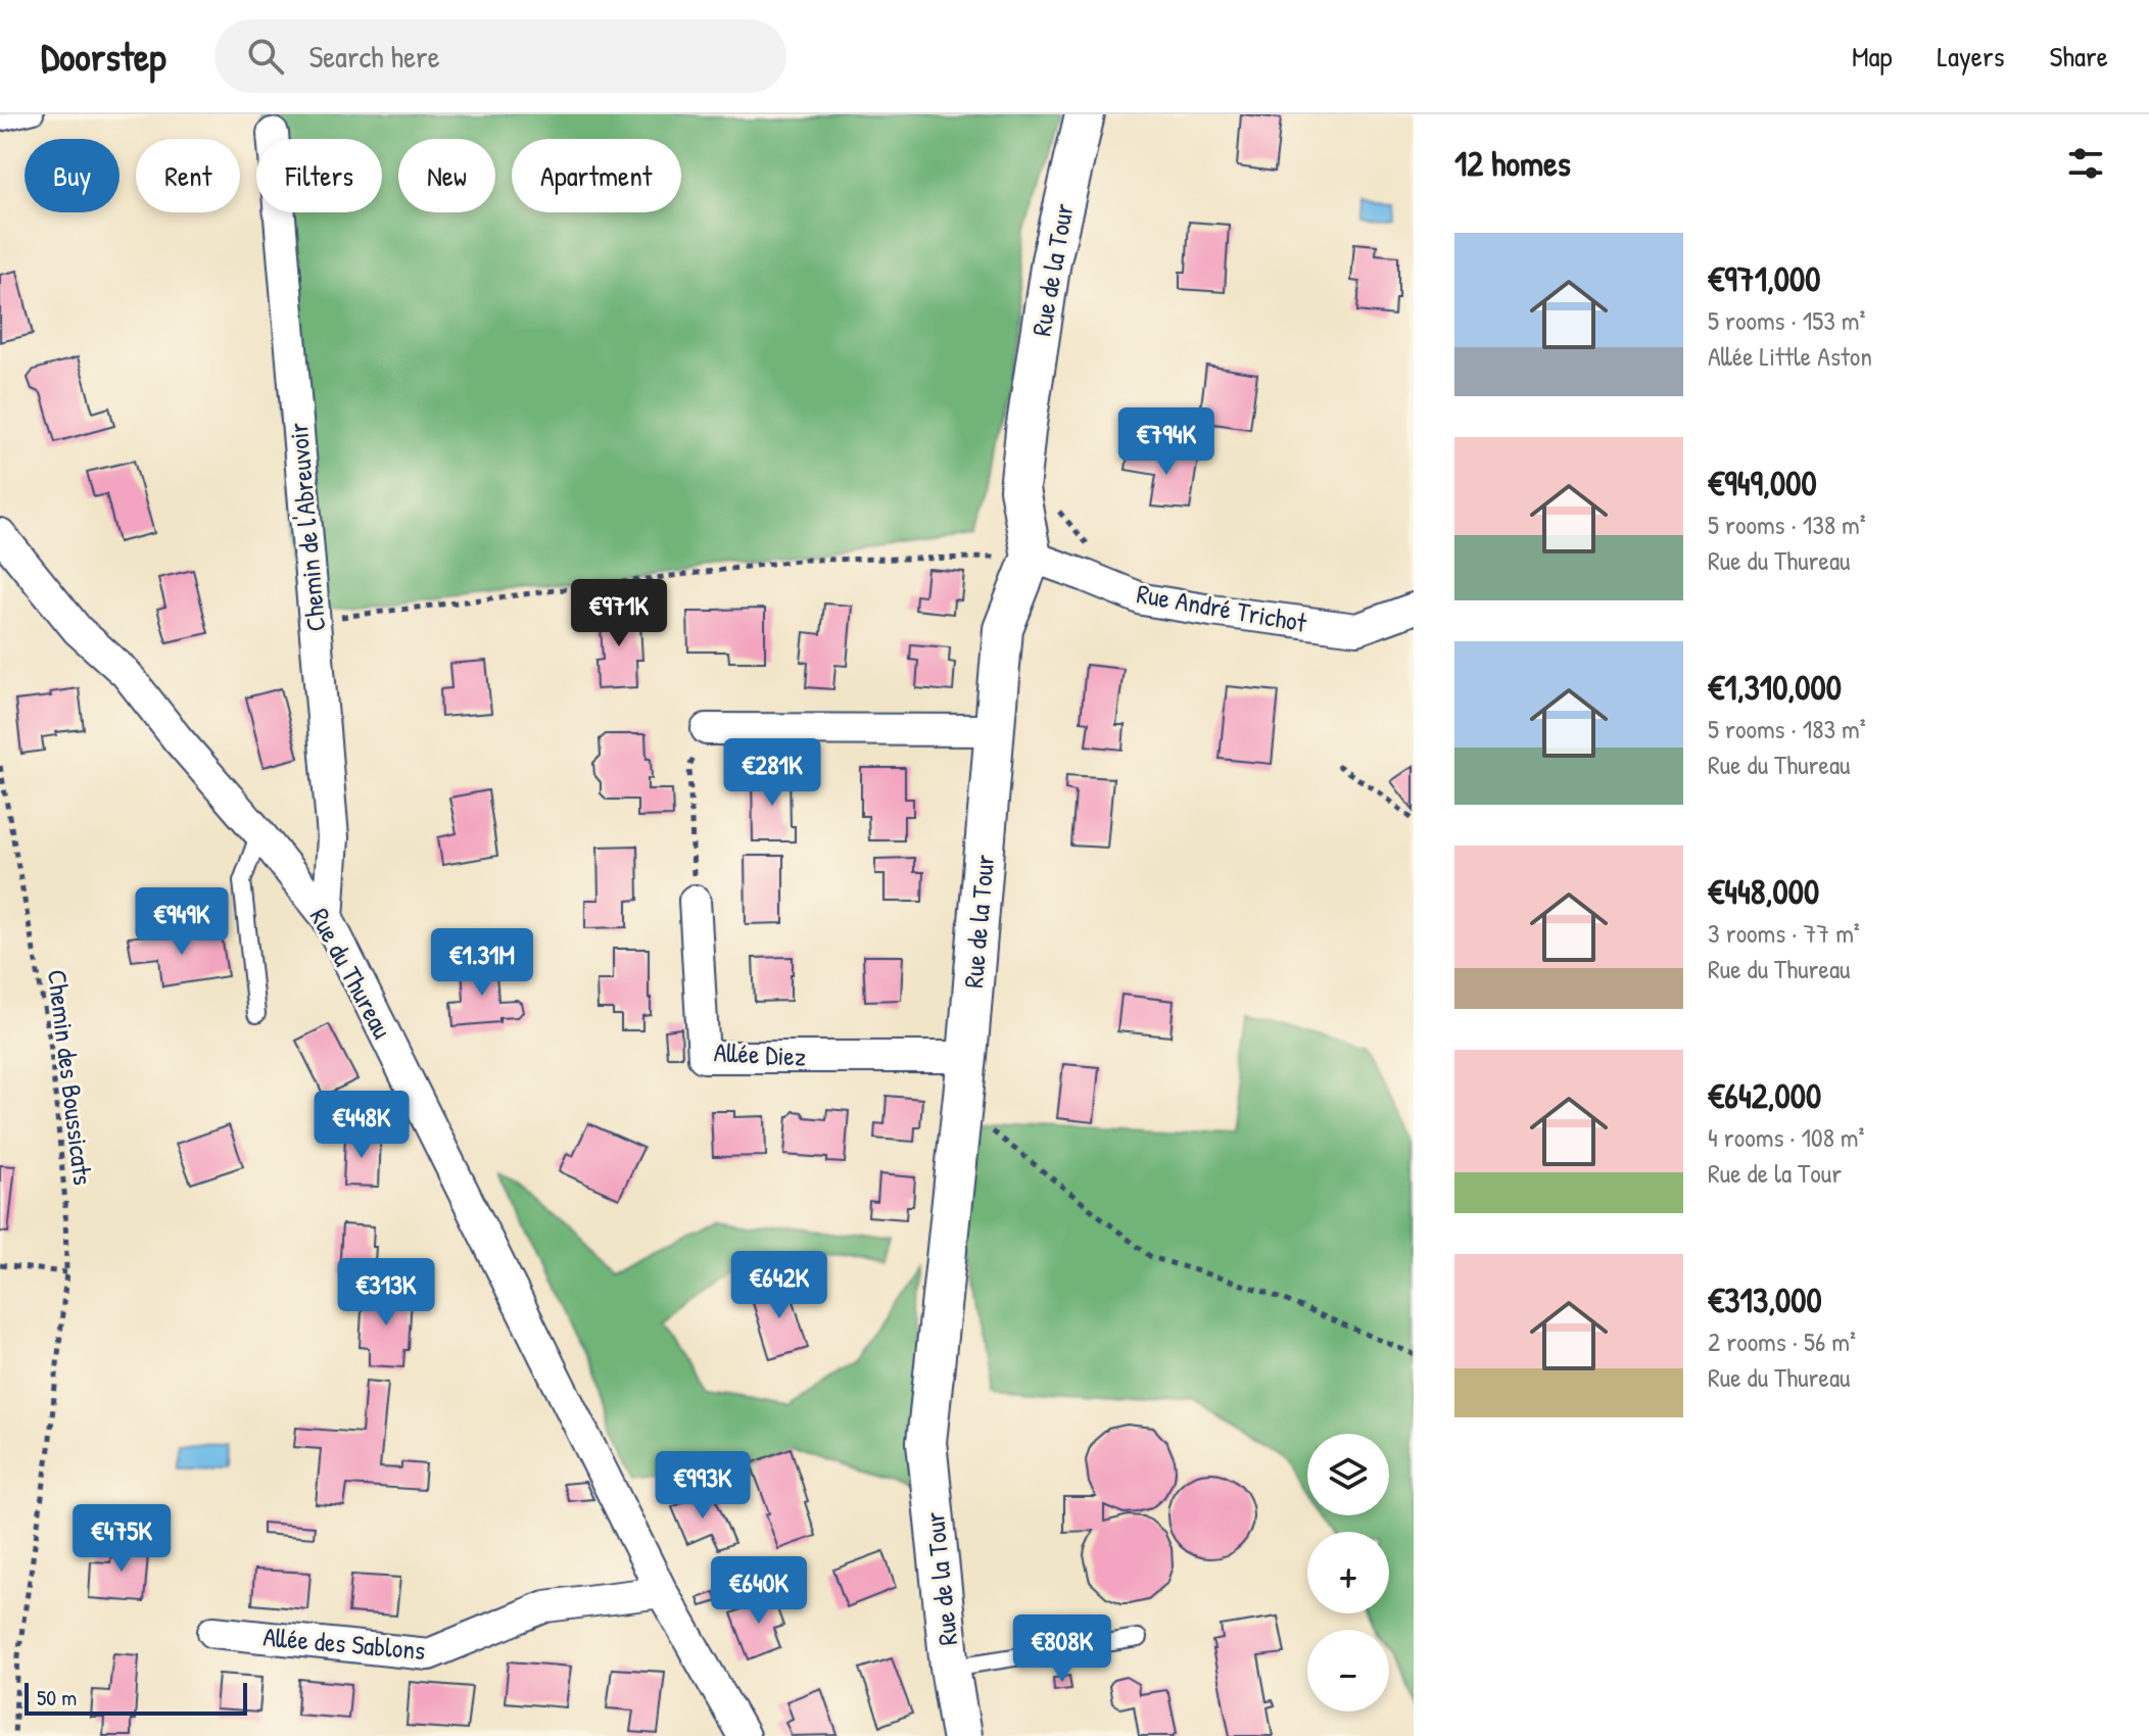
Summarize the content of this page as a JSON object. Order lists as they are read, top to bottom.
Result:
{
  "streets": {
    "street": [
      "Rue de la Tour",
      "Chemin de l'Abreuvoir",
      "Rue André Trichot",
      "Rue du Thureau",
      "Allée Diez",
      "Allée des Sablons"
    ],
    "path": ["Chemin des Boussicats"]
  },
  "crossings": [
    ["Rue de la Tour", "Rue André Trichot"],
    ["Rue de la Tour", "Allée Diez"],
    ["Chemin de l'Abreuvoir", "Rue du Thureau"],
    ["Rue du Thureau", "Allée des Sablons"]
  ],
  "scale_bar": "50 m",
  "page": {
    "header": "Doorstep",
    "search": "Search here",
    "nav": ["Map", "Layers", "Share"],
    "heading": "12 homes",
    "chip": [
      "Buy",
      "Rent",
      "Filters",
      "New",
      "Apartment"
    ],
    "list": [
      {
        "name": "€971,000",
        "note": "5 rooms · 153 m² · Allée Little Aston"
      },
      {
        "name": "€949,000",
        "note": "5 rooms · 138 m² · Rue du Thureau"
      },
      {
        "name": "€1,310,000",
        "note": "5 rooms · 183 m² · Rue du Thureau"
      },
      {
        "name": "€448,000",
        "note": "3 rooms · 77 m² · Rue du Thureau"
      },
      {
        "name": "€642,000",
        "note": "4 rooms · 108 m² · Rue de la Tour"
      },
      {
        "name": "€313,000",
        "note": "2 rooms · 56 m² · Rue du Thureau"
      }
    ],
    "price": [
      "€794K",
      "€971K",
      "€281K",
      "€949K",
      "€1.31M",
      "€448K",
      "€642K",
      "€313K",
      "€993K",
      "€475K",
      "€640K",
      "€808K"
    ],
    "map_buttons": ["+", "−"],
    "scale": "50 m"
  }
}
